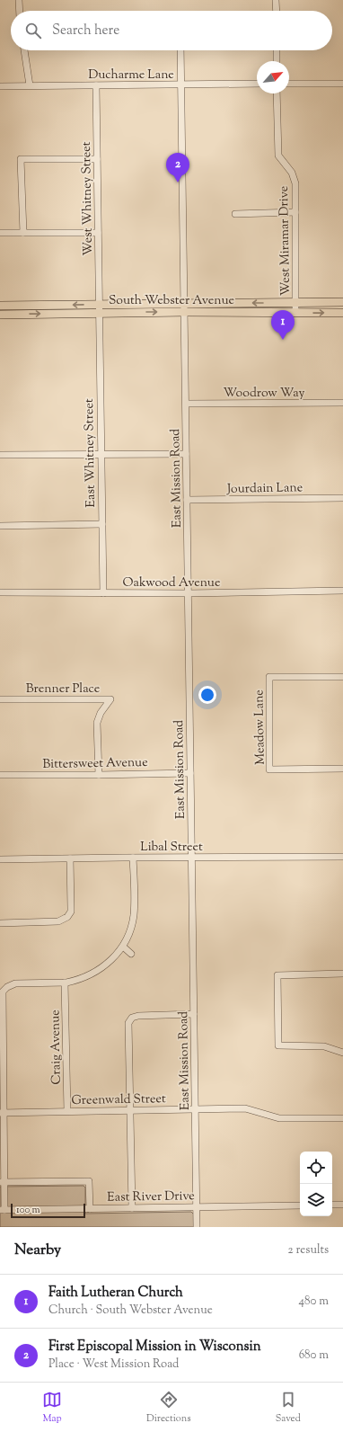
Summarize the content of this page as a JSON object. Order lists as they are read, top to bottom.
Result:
{
  "streets": {
    "main road": ["South Webster Avenue"],
    "street": [
      "Ducharme Lane",
      "West Whitney Street",
      "West Miramar Drive",
      "Woodrow Way",
      "East Whitney Street",
      "East Mission Road",
      "Jourdain Lane",
      "Oakwood Avenue",
      "Brenner Place",
      "Meadow Lane",
      "Bittersweet Avenue",
      "Libal Street",
      "Craig Avenue",
      "Greenwald Street",
      "East River Drive"
    ]
  },
  "crossings": [
    ["Ducharme Lane", "West Whitney Street"],
    ["Ducharme Lane", "East Mission Road"],
    ["West Whitney Street", "South Webster Avenue"],
    ["West Whitney Street", "East Whitney Street"],
    ["West Miramar Drive", "South Webster Avenue"],
    ["South Webster Avenue", "East Whitney Street"],
    ["South Webster Avenue", "East Mission Road"],
    ["Woodrow Way", "East Mission Road"],
    ["East Whitney Street", "Oakwood Avenue"],
    ["East Mission Road", "Jourdain Lane"],
    ["East Mission Road", "Oakwood Avenue"],
    ["East Mission Road", "Bittersweet Avenue"],
    ["East Mission Road", "Libal Street"],
    ["East Mission Road", "Greenwald Street"],
    ["East Mission Road", "East River Drive"],
    ["Brenner Place", "Bittersweet Avenue"],
    ["Craig Avenue", "Greenwald Street"]
  ],
  "scale_bar": "100 m",
  "north": "top right",
  "page": {
    "search": "Search here",
    "pins": ["2", "1"],
    "scale": "100 m",
    "heading": ["Nearby", "2 results"],
    "list": [
      {
        "mark": "1",
        "name": "Faith Lutheran Church",
        "note": "Church · South Webster Avenue",
        "value": "480 m"
      },
      {
        "mark": "2",
        "name": "First Episcopal Mission in Wisconsin",
        "note": "Place · West Mission Road",
        "value": "680 m"
      }
    ],
    "nav": ["Map", "Directions", "Saved"]
  }
}
